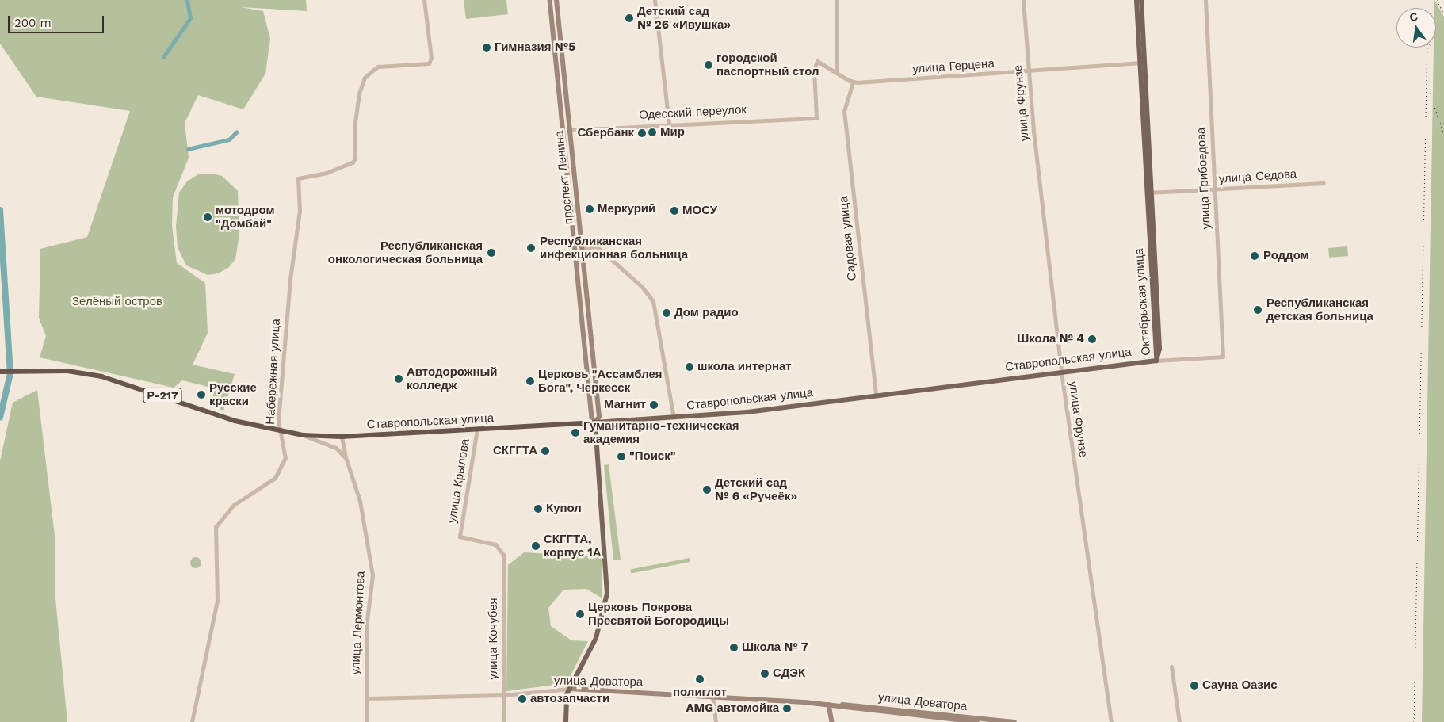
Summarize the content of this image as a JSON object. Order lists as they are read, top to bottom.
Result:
{
  "streets": {
    "highway": ["Ставропольская улица", "Р-217"],
    "main road": ["проспект Ленина", "Октябрьская улица", "улица Доватора"],
    "street": [
      "улица Герцена",
      "улица Фрунзе",
      "Одесский переулок",
      "улица Седова",
      "улица Грибоедова",
      "Садовая улица",
      "Набережная улица",
      "улица Крылова",
      "улица Лермонтова",
      "улица Кочубея"
    ]
  },
  "crossings": [
    ["улица Герцена", "улица Фрунзе"],
    ["улица Герцена", "Садовая улица"],
    ["улица Герцена", "Октябрьская улица"],
    ["улица Фрунзе", "Ставропольская улица"],
    ["Одесский переулок", "проспект Ленина"],
    ["улица Седова", "улица Грибоедова"],
    ["улица Седова", "Октябрьская улица"],
    ["проспект Ленина", "Ставропольская улица"],
    ["проспект Ленина", "улица Доватора"],
    ["улица Грибоедова", "Ставропольская улица"],
    ["Садовая улица", "Ставропольская улица"],
    ["Октябрьская улица", "Ставропольская улица"],
    ["Ставропольская улица", "Набережная улица"],
    ["Ставропольская улица", "Р-217"],
    ["Ставропольская улица", "улица Крылова"],
    ["Ставропольская улица", "улица Лермонтова"],
    ["Набережная улица", "Р-217"],
    ["улица Крылова", "улица Кочубея"],
    ["улица Лермонтова", "улица Доватора"],
    ["улица Кочубея", "улица Доватора"]
  ],
  "parks": ["Зелёный остров"],
  "places": [
    "Детский сад № 26 «Ивушка»",
    "Гимназия №5",
    "городской паспортный стол",
    "Мир",
    "Сбербанк",
    "Меркурий",
    "МОСУ",
    "мотодром \"Домбай\"",
    "Республиканская инфекционная больница",
    "Республиканская онкологическая больница",
    "Роддом",
    "Республиканская детская больница",
    "Дом радио",
    "Школа № 4",
    "школа интернат",
    "Автодорожный колледж",
    "Церковь \"Ассамблея Бога\", Черкесск",
    "Русские краски",
    "Магнит",
    "Гуманитарно-техническая академия",
    "СКГГТА",
    "\"Поиск\"",
    "Детский сад № 6 «Ручеёк»",
    "Купол",
    "СКГГТА, корпус 1А",
    "Церковь Покрова Пресвятой Богородицы",
    "Школа № 7",
    "СДЭК",
    "полиглот",
    "Сауна Оазис",
    "автозапчасти",
    "AMG автомойка"
  ],
  "scale_bar": "200 m",
  "north": "top"
}
